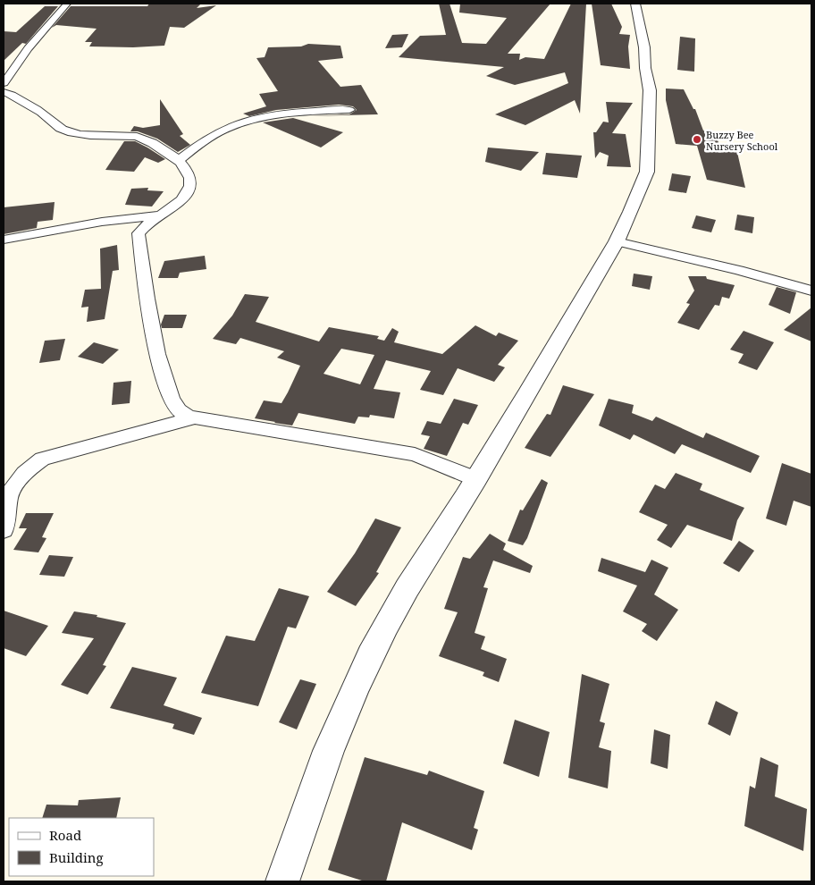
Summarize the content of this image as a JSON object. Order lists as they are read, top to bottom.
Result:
{
  "places": ["Buzzy Bee Nursery School"],
  "legend": ["Road", "Building"]
}
